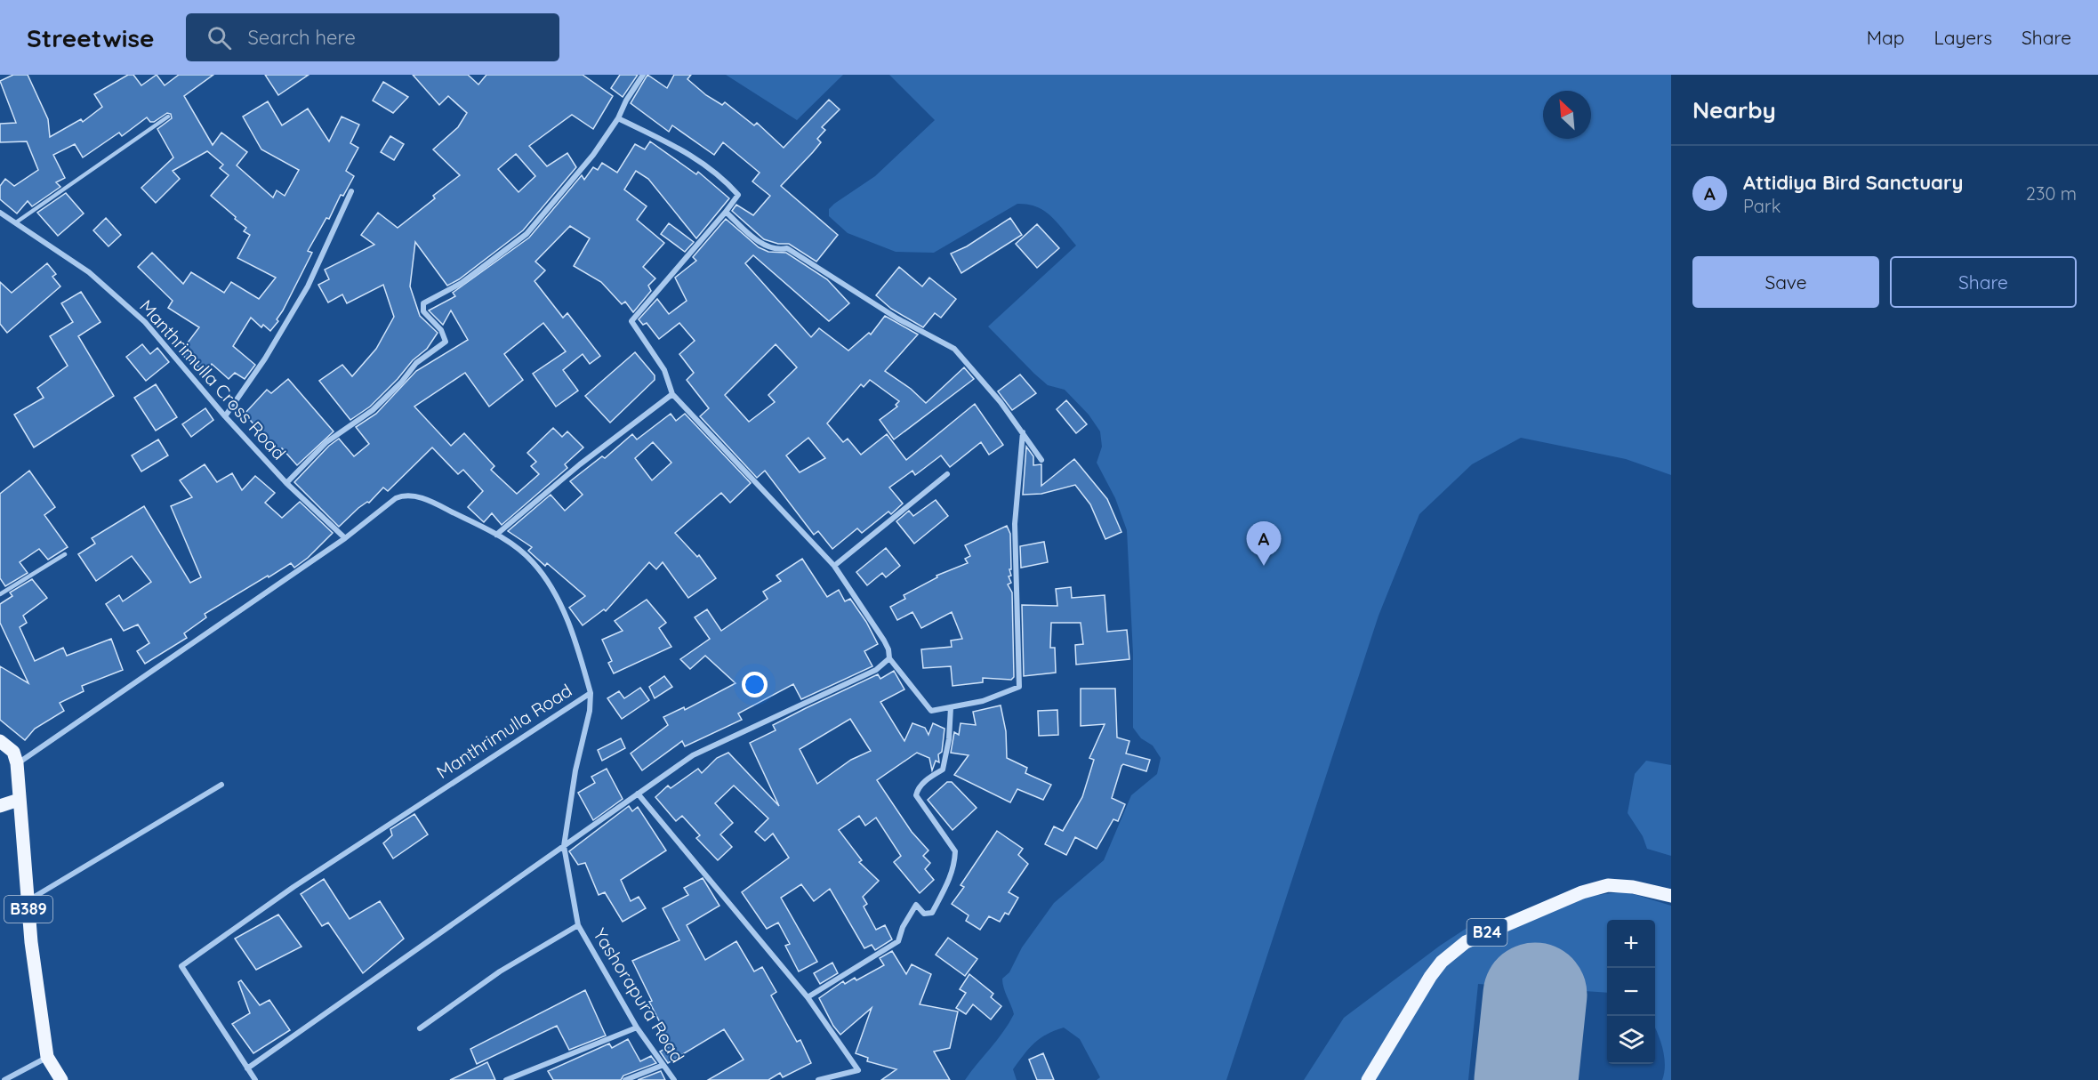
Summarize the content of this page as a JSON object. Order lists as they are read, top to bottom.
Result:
{
  "streets": {
    "main road": ["B389", "B24"],
    "street": ["Manthrimulla Cross Road", "Manthrimulla Road", "Yashorapura Road"]
  },
  "crossings": [
    ["Manthrimulla Cross Road", "Manthrimulla Road"],
    ["Manthrimulla Road", "B389"],
    ["Manthrimulla Road", "Yashorapura Road"]
  ],
  "north": "top left",
  "page": {
    "header": "Streetwise",
    "search": "Search here",
    "nav": ["Map", "Layers", "Share"],
    "heading": "Nearby",
    "list": [
      {
        "mark": "A",
        "name": "Attidiya Bird Sanctuary",
        "note": "Park",
        "value": "230 m"
      }
    ],
    "buttons": ["Save", "Share"],
    "pins": "A",
    "map_buttons": ["+", "−"]
  }
}
